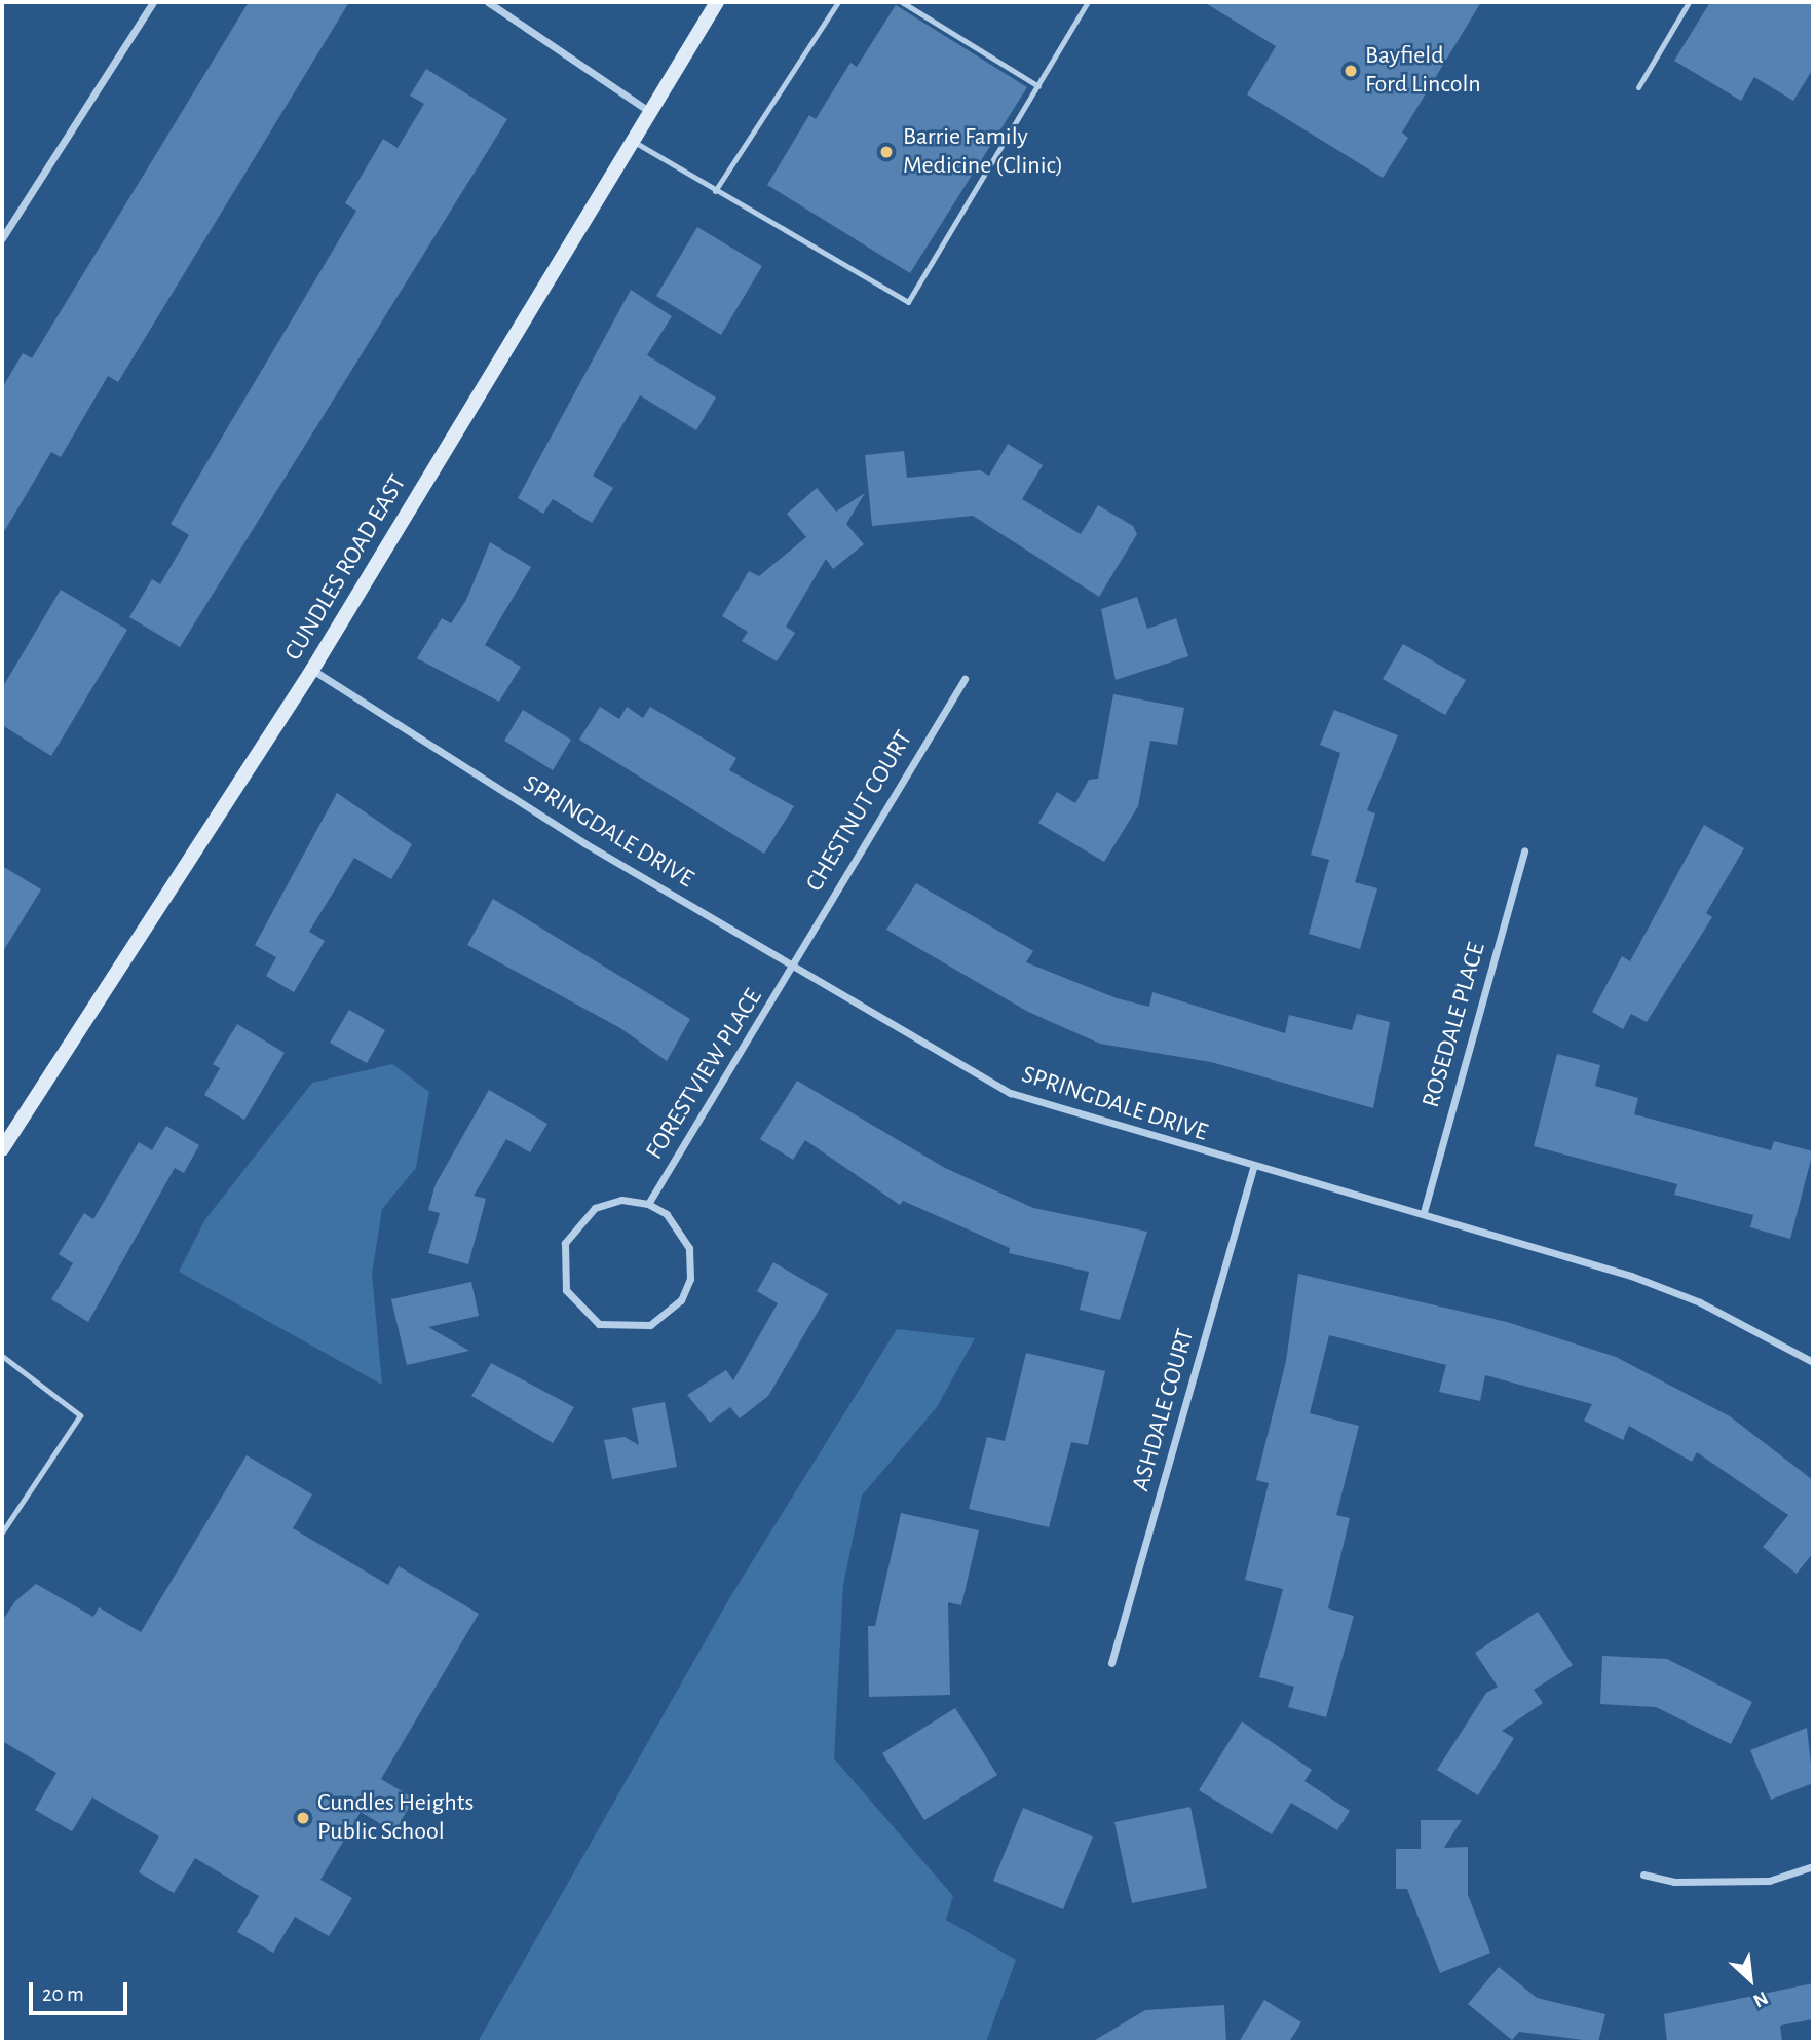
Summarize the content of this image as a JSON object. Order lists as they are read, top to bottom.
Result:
{
  "streets": {
    "main road": ["CUNDLES ROAD EAST"],
    "street": [
      "CHESTNUT COURT",
      "SPRINGDALE DRIVE",
      "ROSEDALE PLACE",
      "FORESTVIEW PLACE",
      "ASHDALE COURT"
    ]
  },
  "crossings": [
    ["CUNDLES ROAD EAST", "SPRINGDALE DRIVE"],
    ["CHESTNUT COURT", "SPRINGDALE DRIVE"],
    ["CHESTNUT COURT", "FORESTVIEW PLACE"],
    ["SPRINGDALE DRIVE", "ROSEDALE PLACE"],
    ["SPRINGDALE DRIVE", "FORESTVIEW PLACE"],
    ["SPRINGDALE DRIVE", "ASHDALE COURT"]
  ],
  "places": ["Bayfield Ford Lincoln", "Barrie Family Medicine (Clinic)", "Cundles Heights Public School"],
  "scale_bar": "20 m",
  "north": "bottom right"
}
